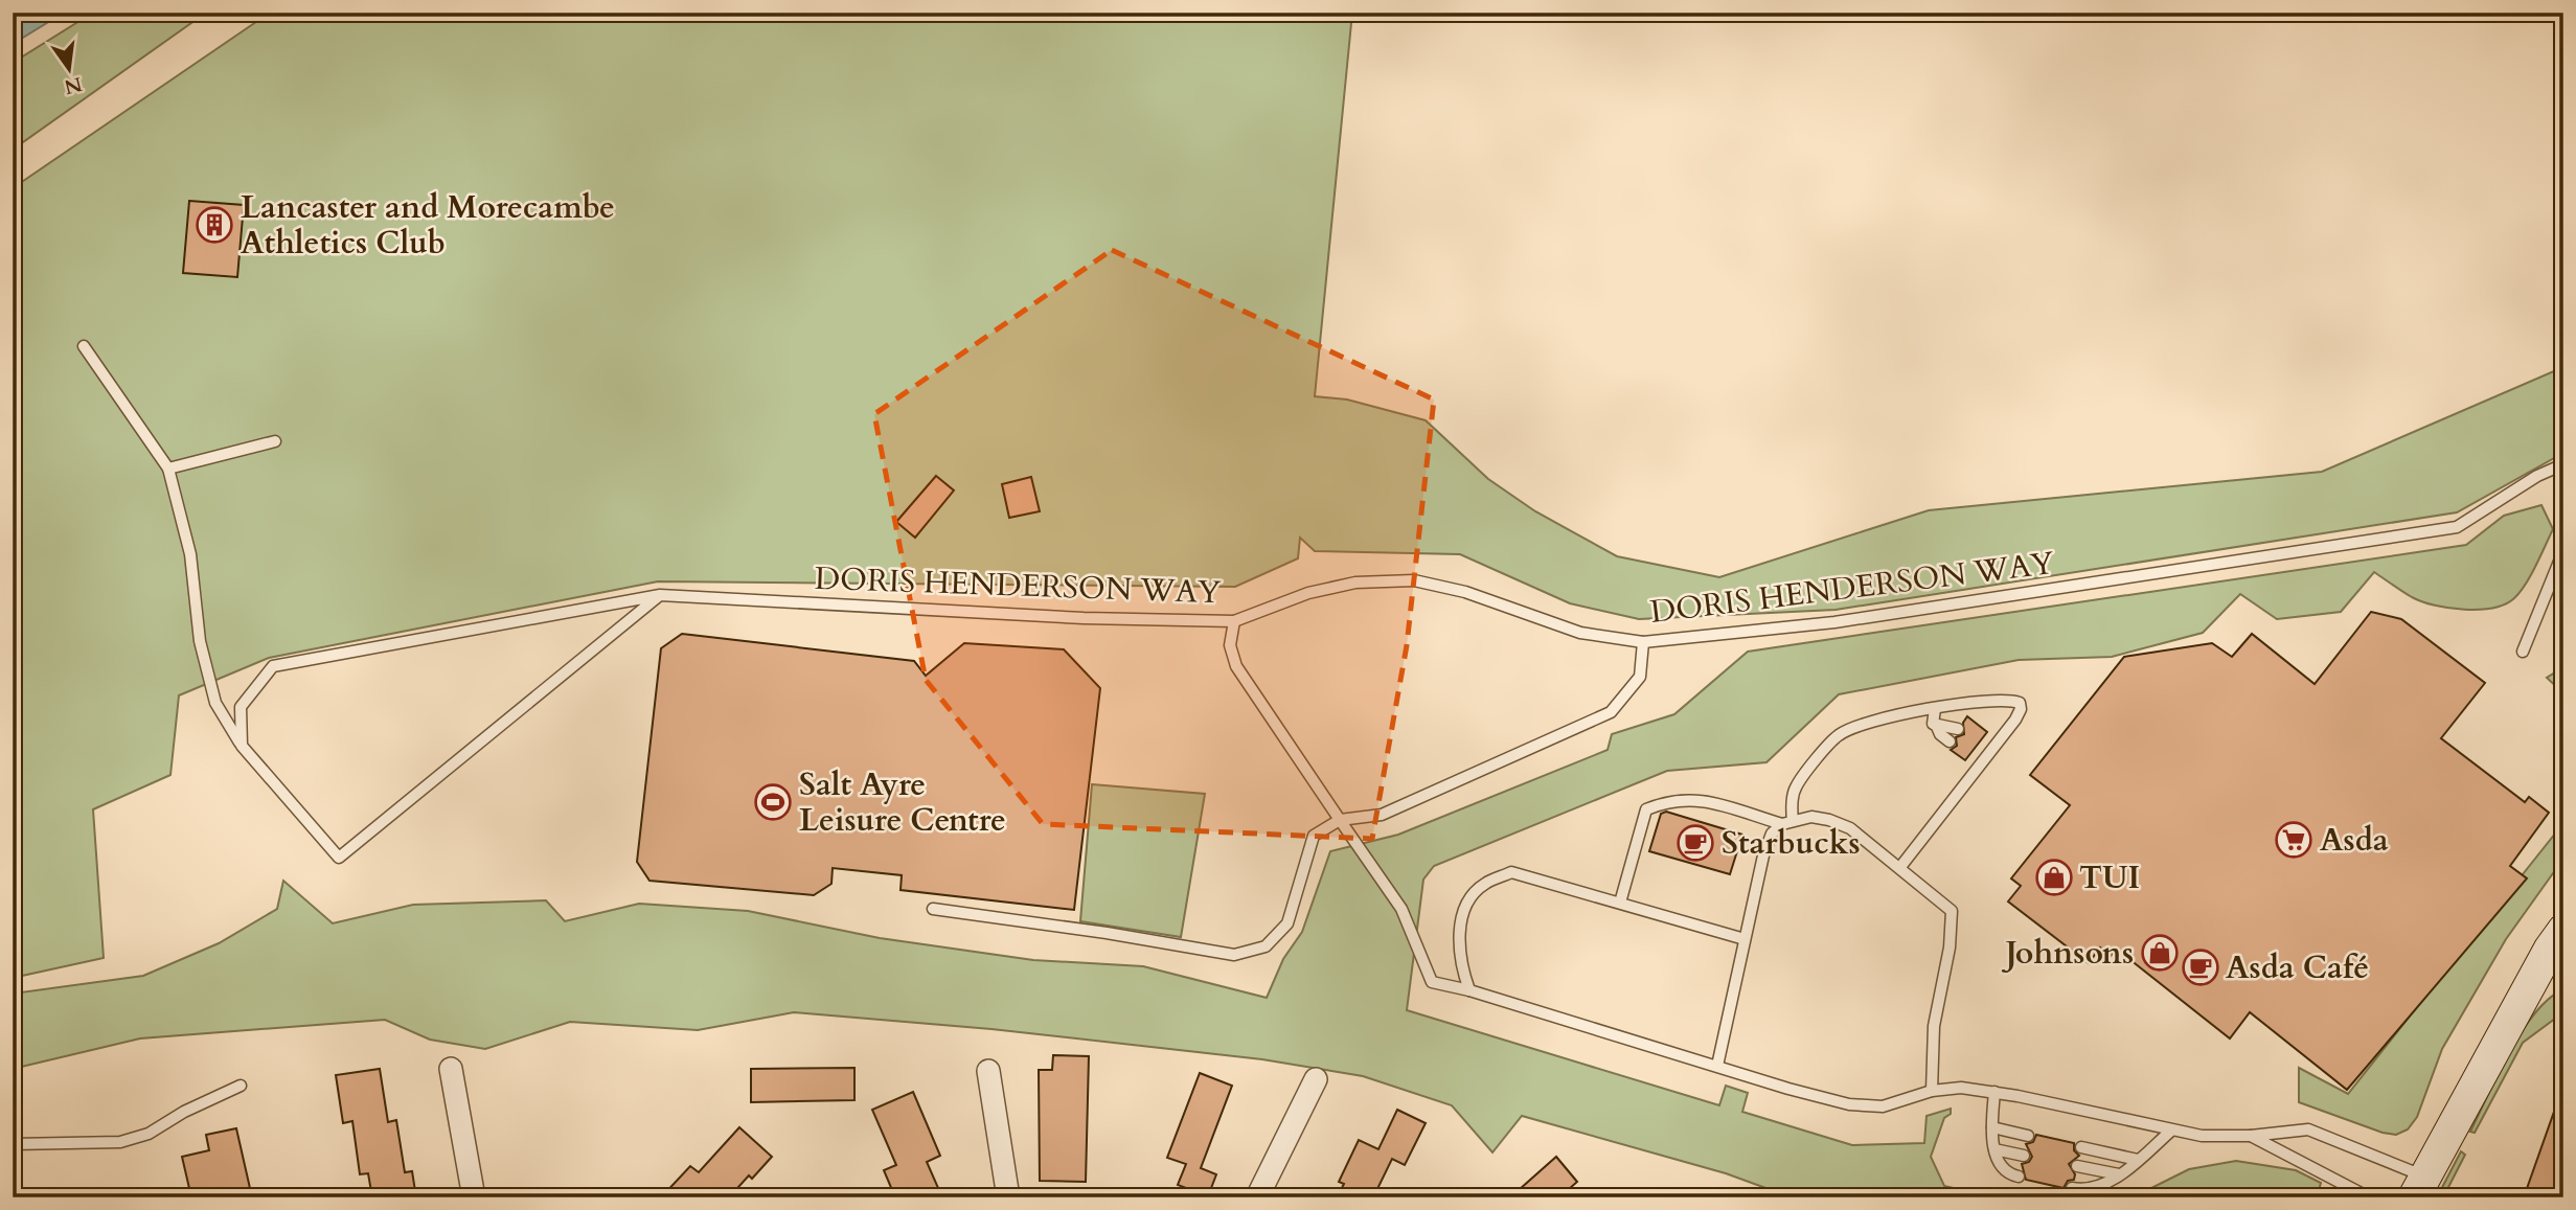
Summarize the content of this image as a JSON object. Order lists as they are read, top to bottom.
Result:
{
  "streets": {
    "lane": ["DORIS HENDERSON WAY"]
  },
  "places": {
    "building": ["Lancaster and Morecambe Athletics Club"],
    "sports": ["Salt Ayre Leisure Centre"],
    "supermarket": ["Asda"],
    "cafe": ["Starbucks", "Asda Café"],
    "shop": ["TUI", "Johnsons"]
  },
  "north": "bottom"
}
